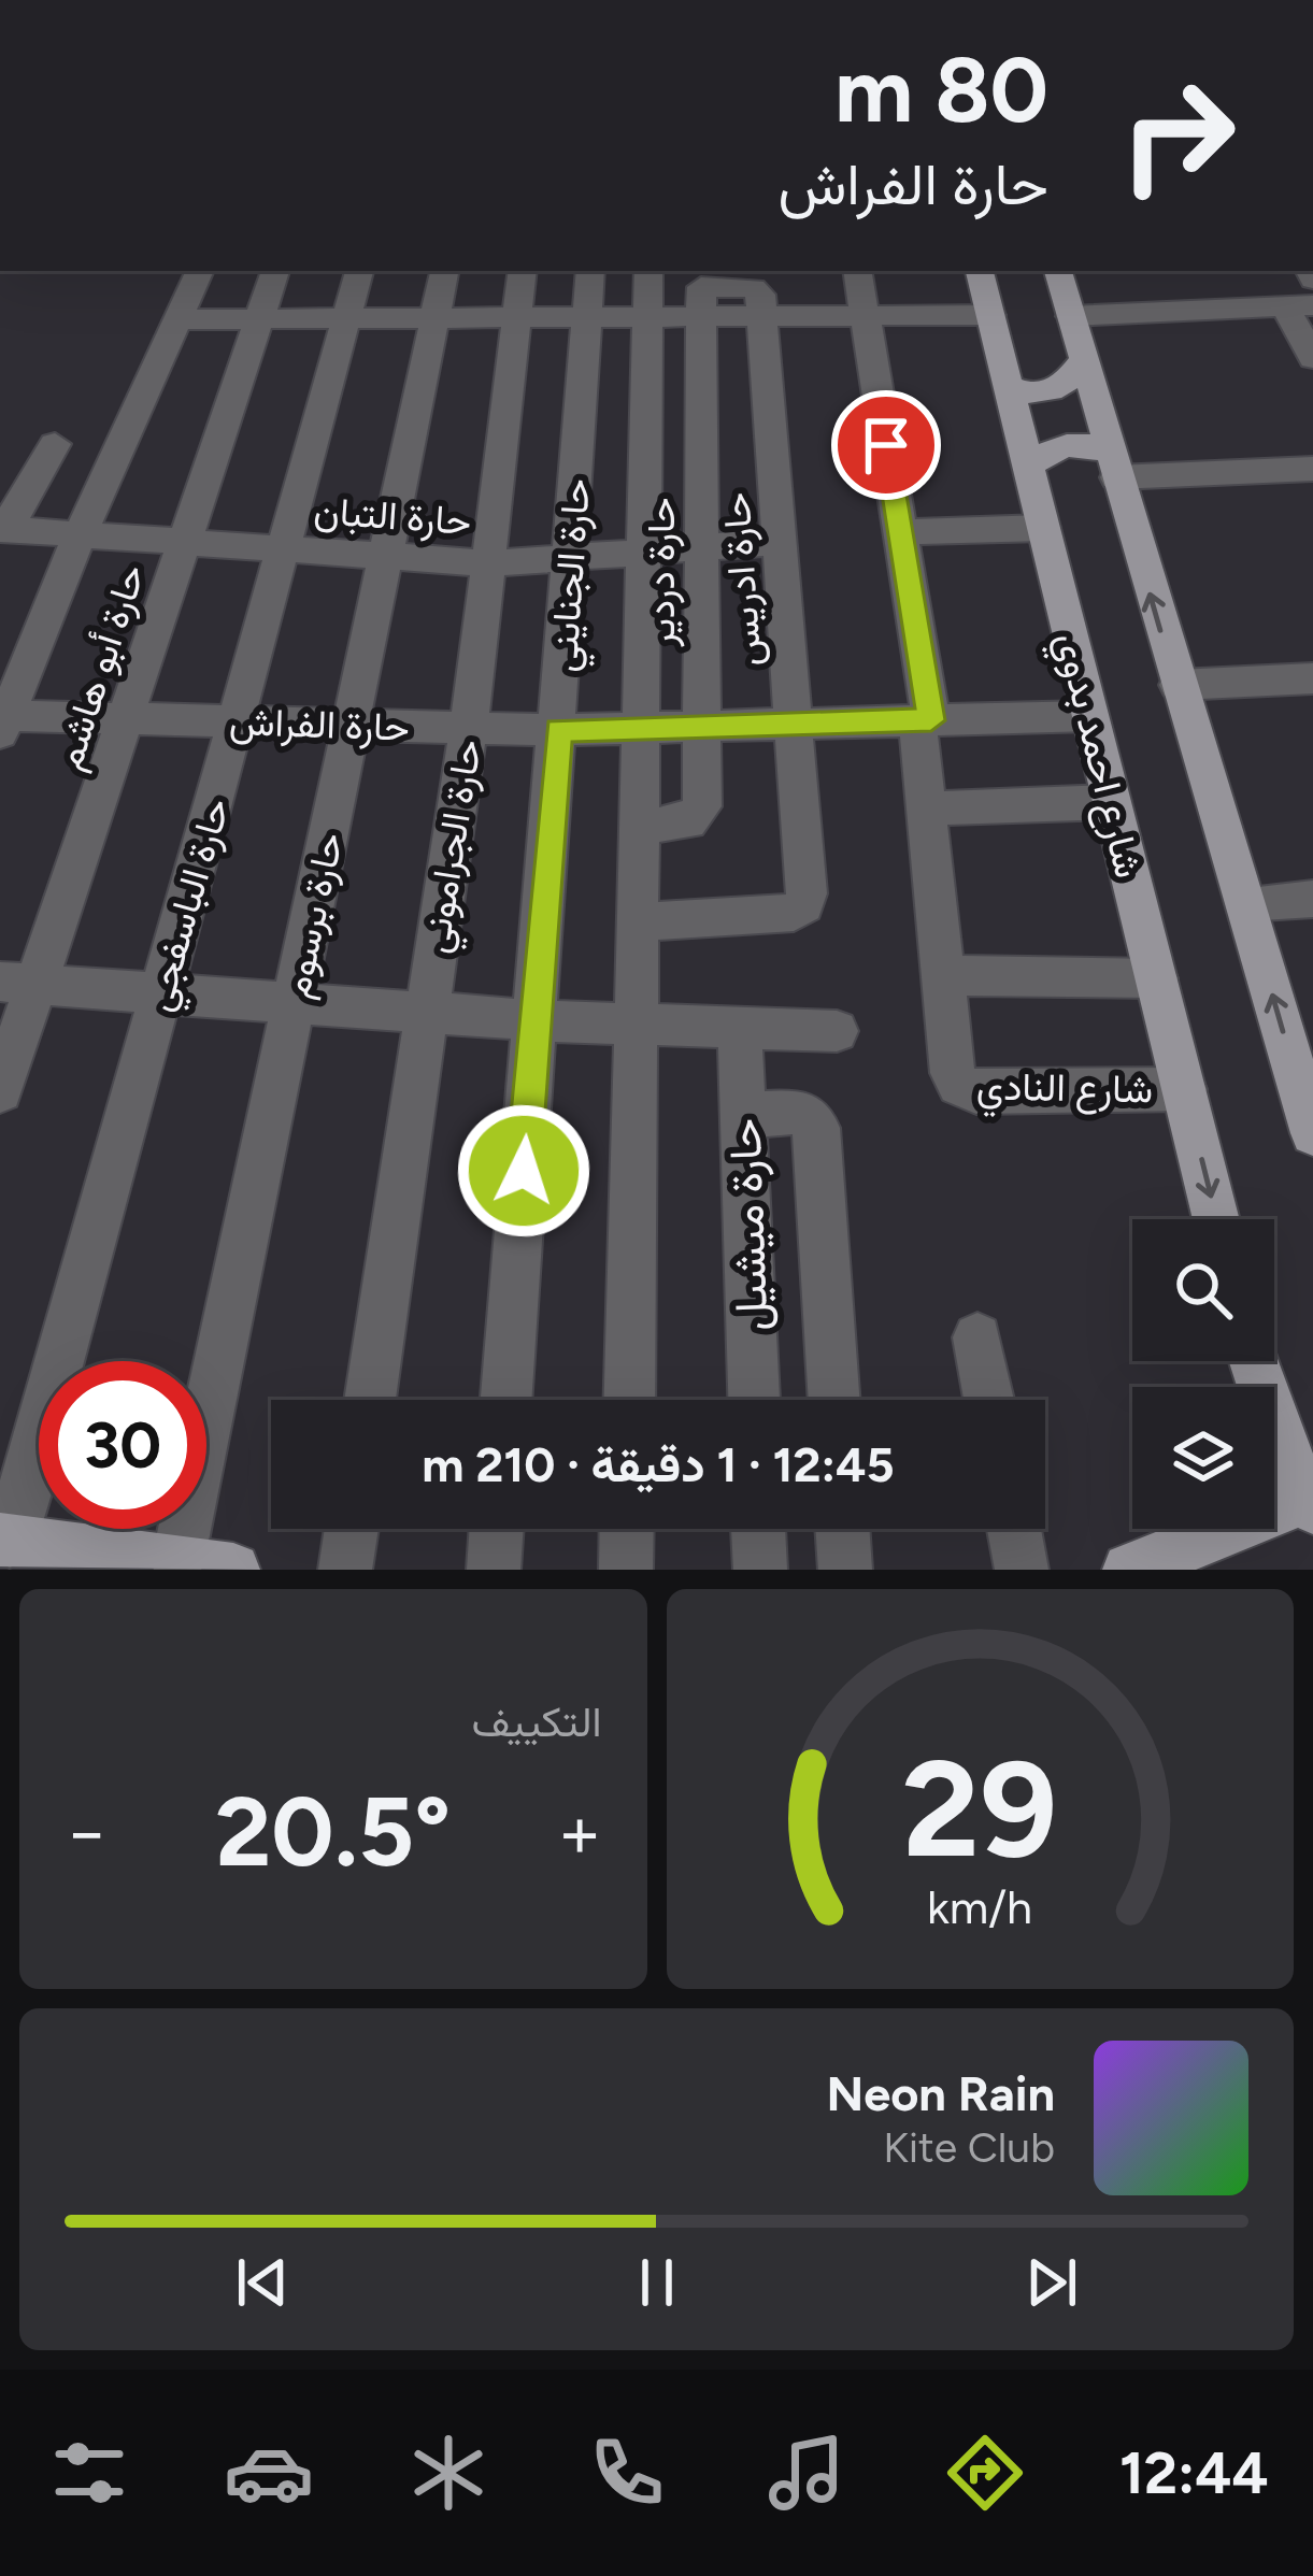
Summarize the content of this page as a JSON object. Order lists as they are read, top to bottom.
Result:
{
  "streets": {
    "main road": ["شارع احمد بدوي"],
    "street": [
      "حارة التبان",
      "حارة دردير",
      "حارة الجنايني",
      "حارة ادريس",
      "حارة أبو هاشم",
      "حارة الفراش",
      "حارة الجراموني",
      "حارة الباسفجي",
      "حارة برسوم",
      "شارع النادي",
      "حارة ميشيل"
    ]
  },
  "crossings": [
    ["حارة التبان", "حارة دردير"],
    ["حارة التبان", "حارة الجنايني"],
    ["حارة التبان", "حارة ادريس"],
    ["حارة التبان", "حارة أبو هاشم"],
    ["حارة التبان", "حارة الجراموني"],
    ["حارة التبان", "حارة الباسفجي"],
    ["حارة التبان", "حارة برسوم"],
    ["حارة دردير", "حارة الفراش"],
    ["حارة الجنايني", "حارة الفراش"],
    ["حارة الجنايني", "حارة الجراموني"],
    ["حارة ادريس", "حارة الفراش"],
    ["حارة أبو هاشم", "حارة الفراش"],
    ["حارة الفراش", "شارع احمد بدوي"],
    ["حارة الفراش", "حارة الجراموني"],
    ["حارة الفراش", "حارة الباسفجي"],
    ["حارة الفراش", "حارة برسوم"],
    ["شارع احمد بدوي", "شارع النادي"]
  ],
  "page": {
    "turn": ["80 m", "حارة الفراش"],
    "limit": "30",
    "trip": "12:45 · 1 دقيقة · 210 m",
    "tile": "التكييف",
    "heat": ["−", "20.5°", "+"],
    "song": ["Neon Rain", "Kite Club"],
    "tabs": "12:44",
    "gauge": ["29", "km/h"]
  }
}
